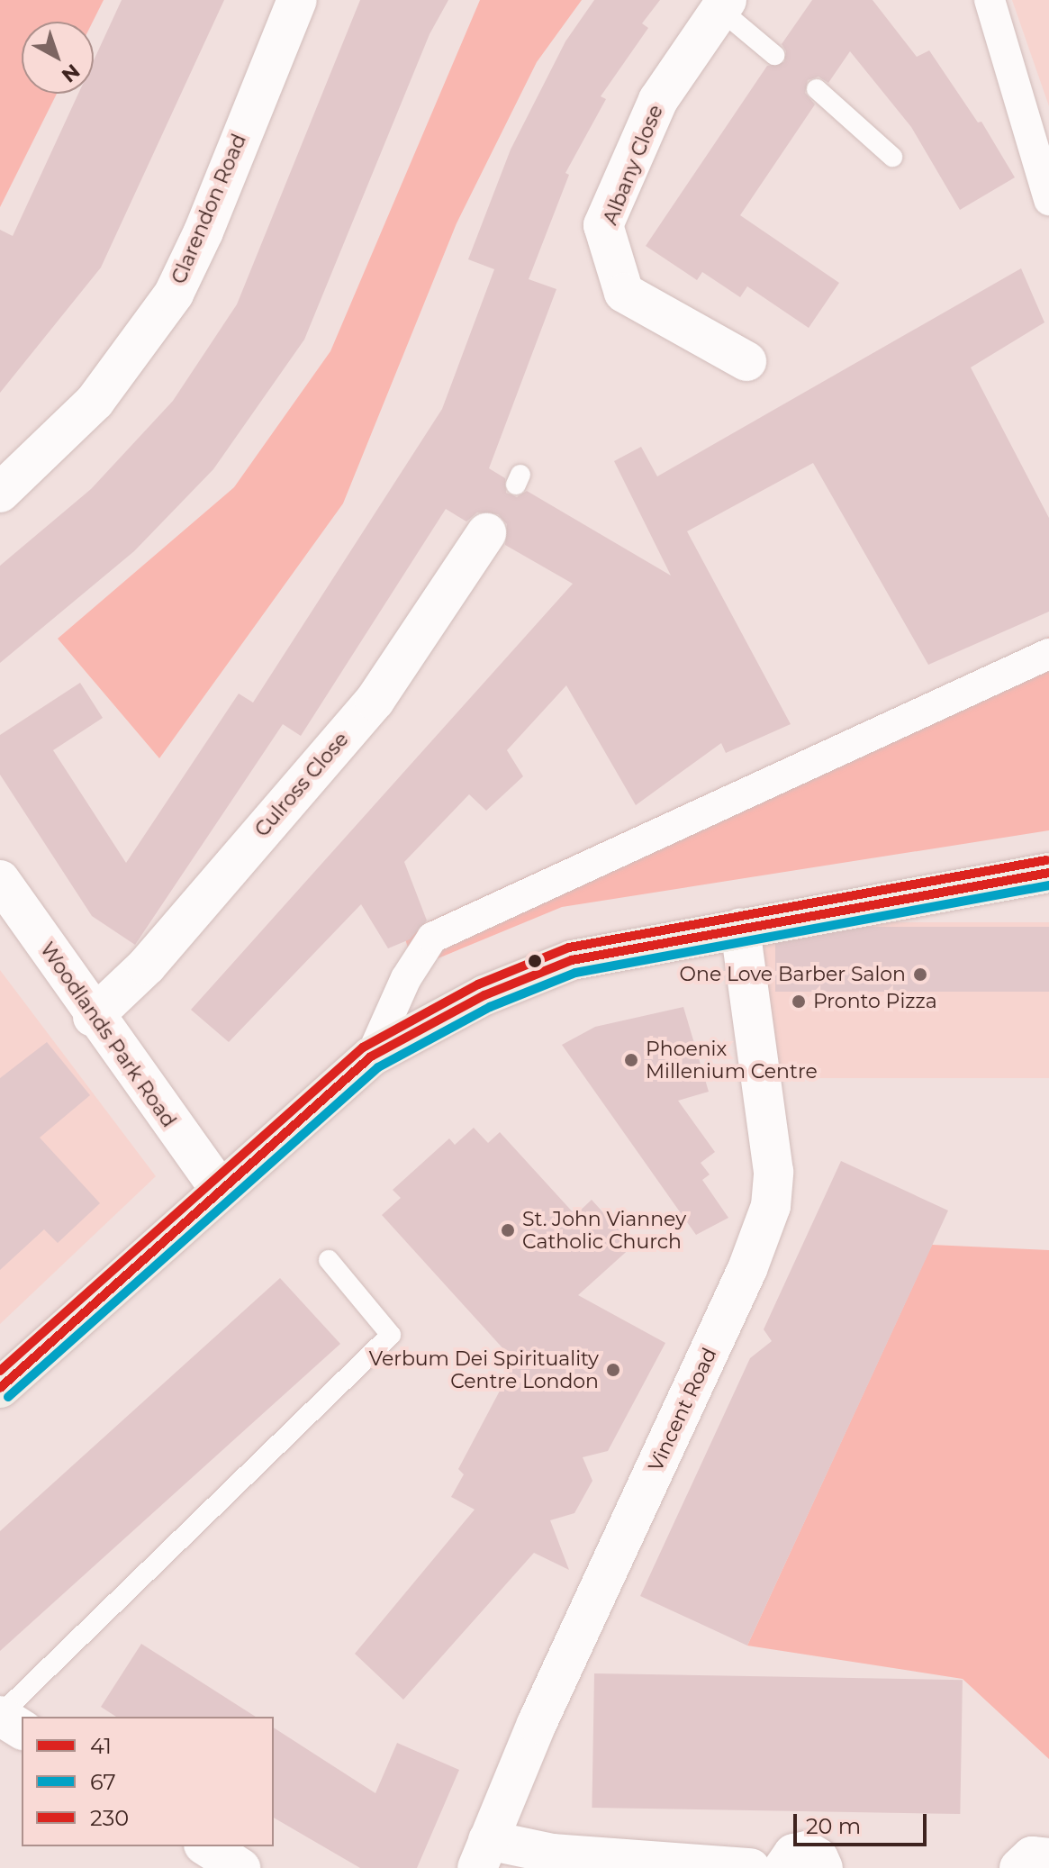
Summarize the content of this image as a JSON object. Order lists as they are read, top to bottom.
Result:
{
  "streets": {
    "street": [
      "Albany Close",
      "Clarendon Road",
      "Culross Close",
      "Woodlands Park Road",
      "Vincent Road"
    ]
  },
  "crossings": [
    ["Culross Close", "Woodlands Park Road"]
  ],
  "places": [
    "One Love Barber Salon",
    "Pronto Pizza",
    "Phoenix Millenium Centre",
    "St. John Vianney Catholic Church",
    "Verbum Dei Spirituality Centre London"
  ],
  "lines": ["transit line 230", "transit line 41", "transit line 67"],
  "legend": ["41", "67", "230"],
  "scale_bar": "20 m",
  "north": "bottom right"
}
